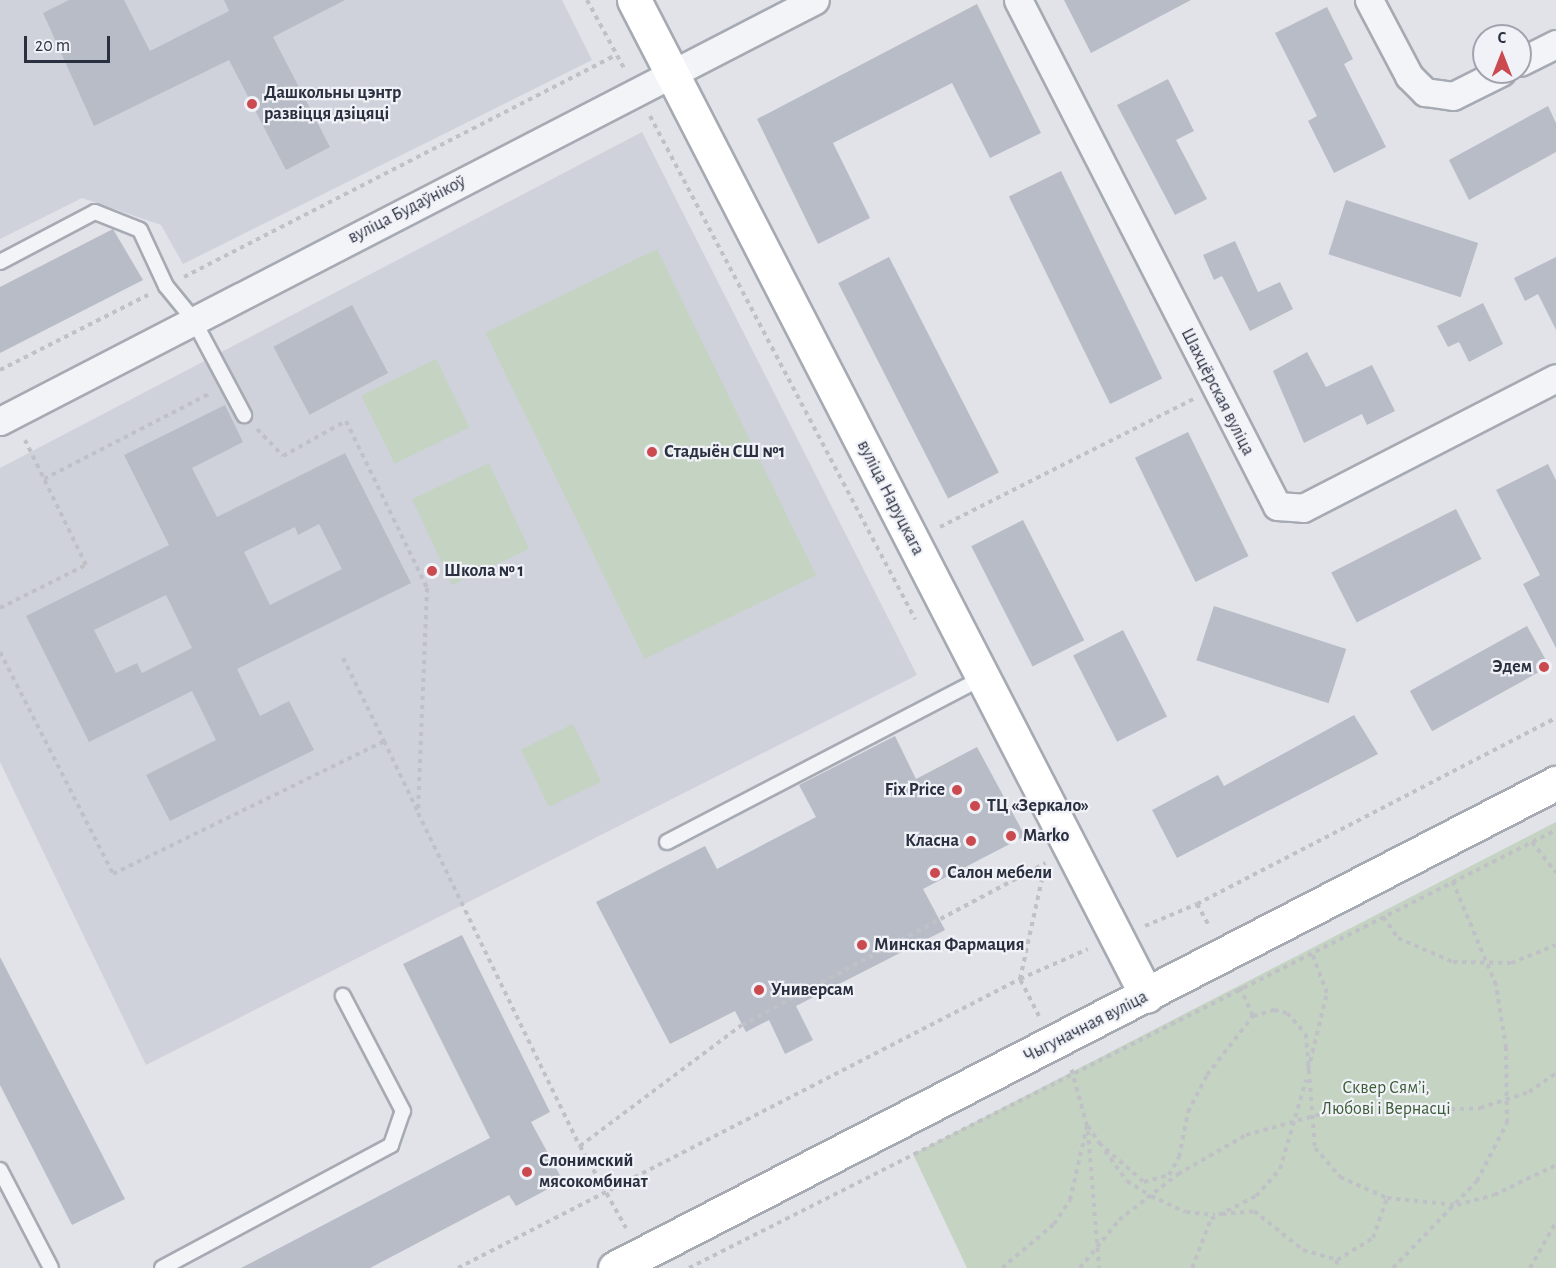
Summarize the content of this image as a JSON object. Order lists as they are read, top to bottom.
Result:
{
  "streets": {
    "street": [
      "вуліца Будаўнікоў",
      "Шахцёрская вуліца",
      "вуліца Наруцкага",
      "Чыгуначная вуліца"
    ]
  },
  "crossings": [
    ["вуліца Будаўнікоў", "вуліца Наруцкага"],
    ["вуліца Наруцкага", "Чыгуначная вуліца"]
  ],
  "parks": ["Сквер Сямʼі, Любові і Вернасці"],
  "places": [
    "Дашкольны цэнтр развіцця дзіцяці",
    "Стадыён СШ №1",
    "Школа № 1",
    "Эдем",
    "Fix Price",
    "ТЦ «Зеркало»",
    "Marko",
    "Класна",
    "Салон мебели",
    "Минская Фармация",
    "Универсам",
    "Слонимский мясокомбинат"
  ],
  "scale_bar": "20 m",
  "north": "top"
}
